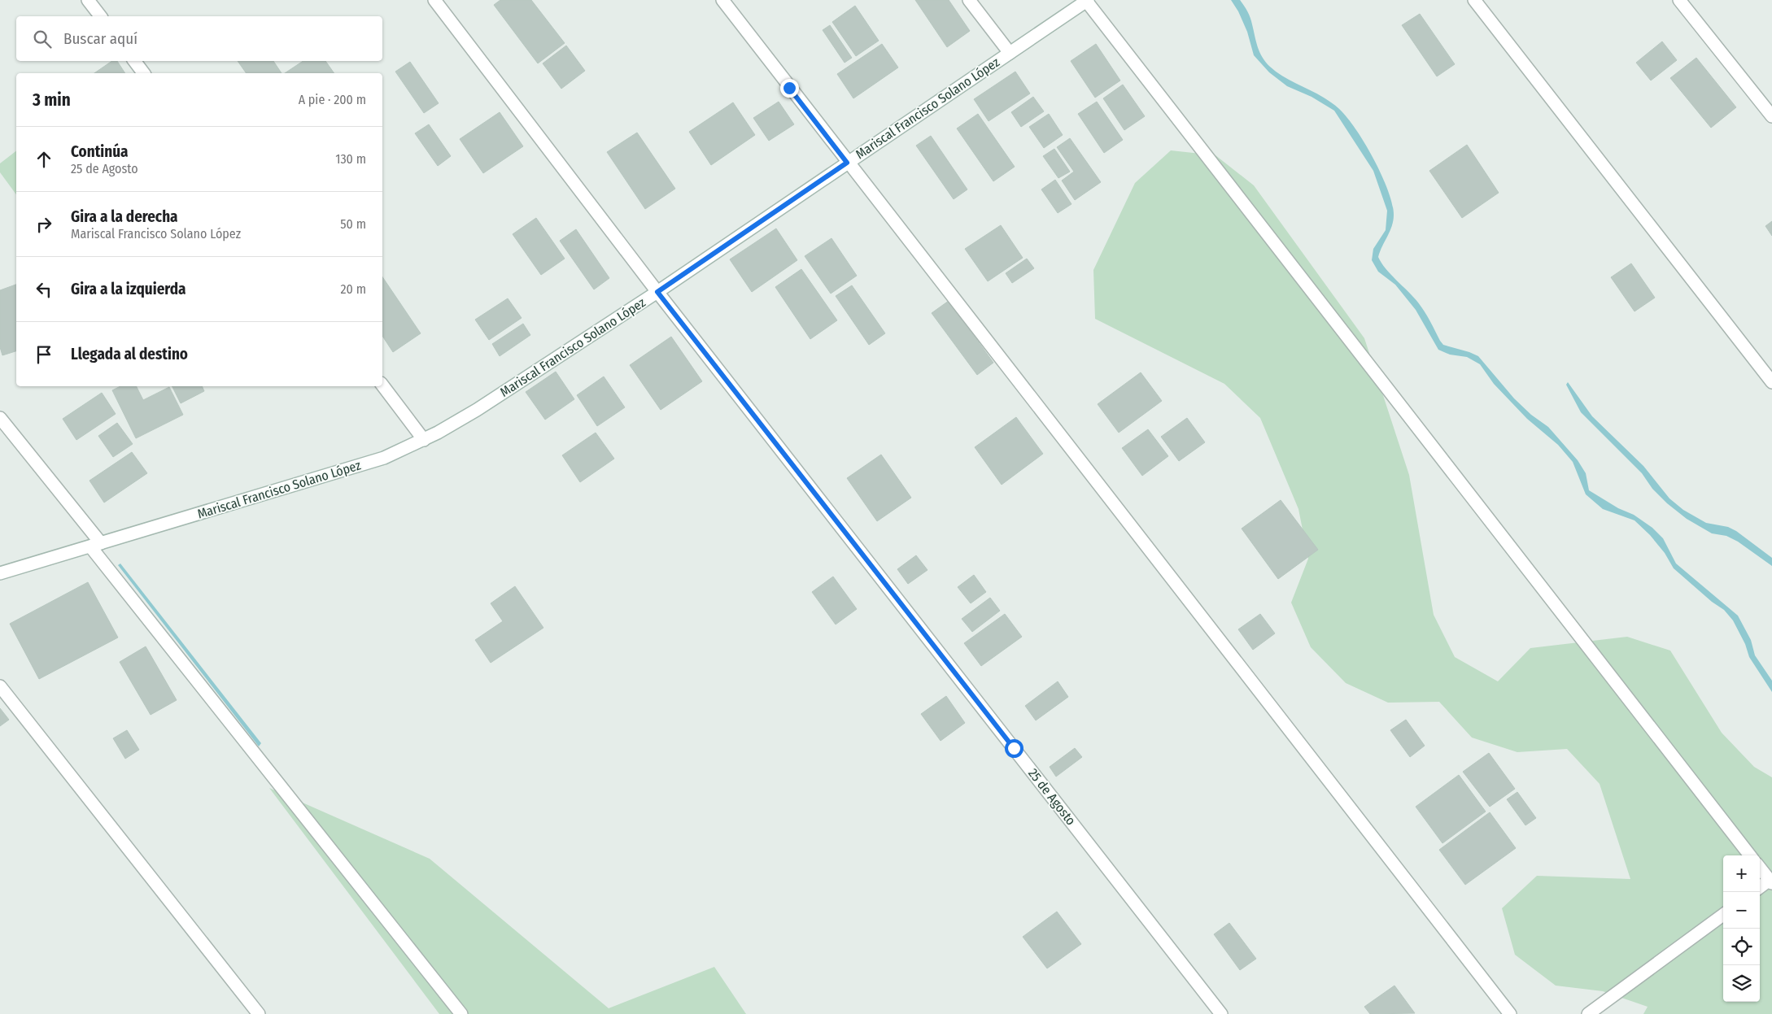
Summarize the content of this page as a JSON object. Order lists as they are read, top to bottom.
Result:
{
  "streets": {
    "street": ["Mariscal Francisco Solano López", "25 de Agosto"]
  },
  "crossings": [
    ["Mariscal Francisco Solano López", "25 de Agosto"]
  ],
  "page": {
    "search": "Buscar aquí",
    "heading": ["3 min", "A pie · 200 m"],
    "list": [
      ["Continúa", "25 de Agosto", "130 m"],
      ["Gira a la derecha", "Mariscal Francisco Solano López", "50 m"],
      ["Gira a la izquierda", "20 m"],
      "Llegada al destino"
    ],
    "map_buttons": ["+", "−"]
  }
}
